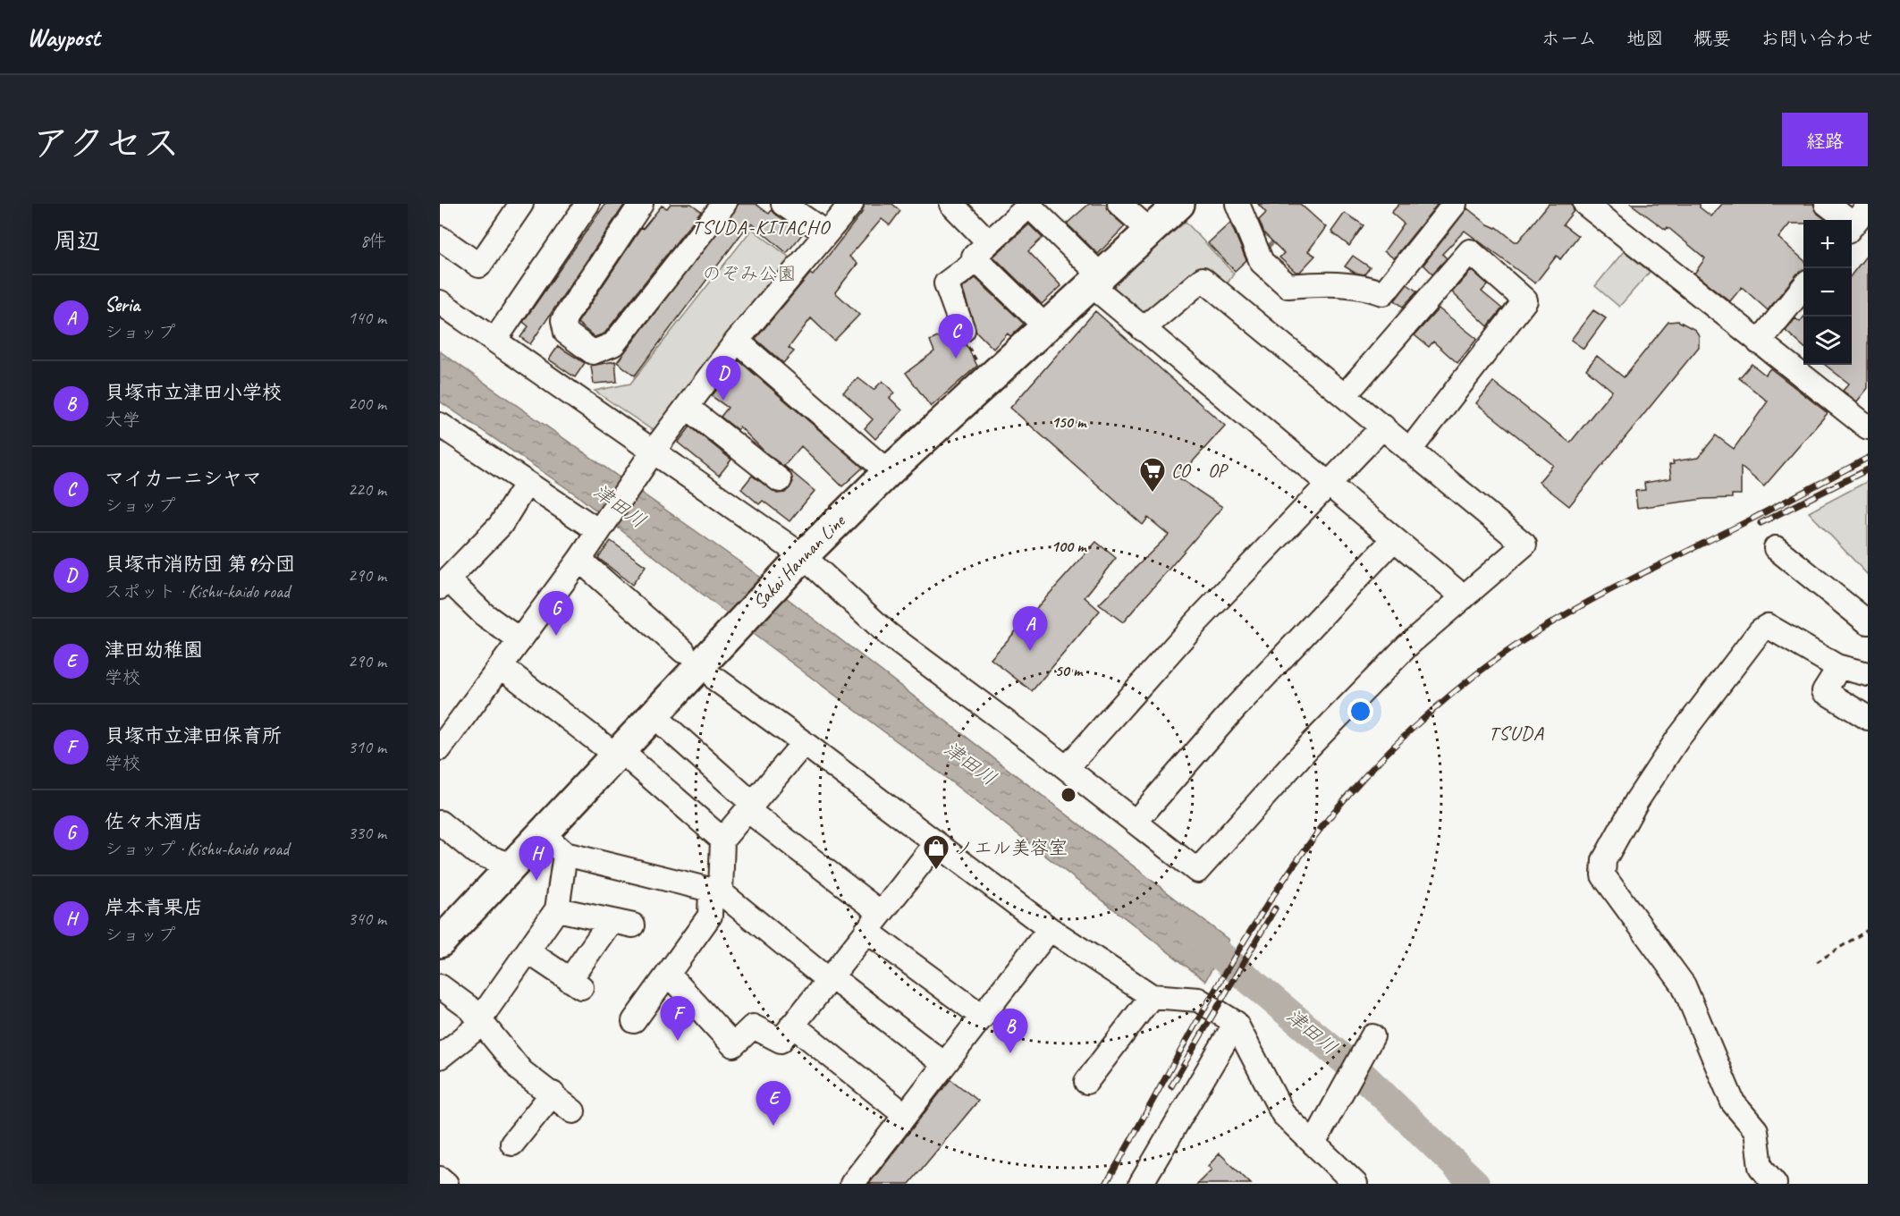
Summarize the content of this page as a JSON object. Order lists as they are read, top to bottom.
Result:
{
  "streets": {
    "main road": ["Sakai Hannan Line"]
  },
  "districts": ["TSUDA-KITACHO", "TSUDA"],
  "water": ["津田川"],
  "parks": ["のぞみ公園"],
  "places": {
    "supermarket": ["CO・OP"],
    "shop": ["ノエル美容室"]
  },
  "page": {
    "header": "Waypost",
    "nav": [
      "ホーム",
      "地図",
      "概要",
      "お問い合わせ"
    ],
    "title": "アクセス",
    "buttons": "経路",
    "heading": ["周辺", "8件"],
    "map_buttons": ["+", "−"],
    "list": [
      {
        "mark": "A",
        "name": "Seria",
        "note": "ショップ",
        "value": "140 m"
      },
      {
        "mark": "B",
        "name": "貝塚市立津田小学校",
        "note": "大学",
        "value": "200 m"
      },
      {
        "mark": "C",
        "name": "マイカーニシヤマ",
        "note": "ショップ",
        "value": "220 m"
      },
      {
        "mark": "D",
        "name": "貝塚市消防団 第9分団",
        "note": "スポット · Kishu-kaido road",
        "value": "290 m"
      },
      {
        "mark": "E",
        "name": "津田幼稚園",
        "note": "学校",
        "value": "290 m"
      },
      {
        "mark": "F",
        "name": "貝塚市立津田保育所",
        "note": "学校",
        "value": "310 m"
      },
      {
        "mark": "G",
        "name": "佐々木酒店",
        "note": "ショップ · Kishu-kaido road",
        "value": "330 m"
      },
      {
        "mark": "H",
        "name": "岸本青果店",
        "note": "ショップ",
        "value": "340 m"
      }
    ],
    "pins": [
      "C",
      "D",
      "G",
      "A",
      "H",
      "F",
      "B",
      "E"
    ]
  },
  "rings": ["150 m", "100 m", "50 m"]
}
